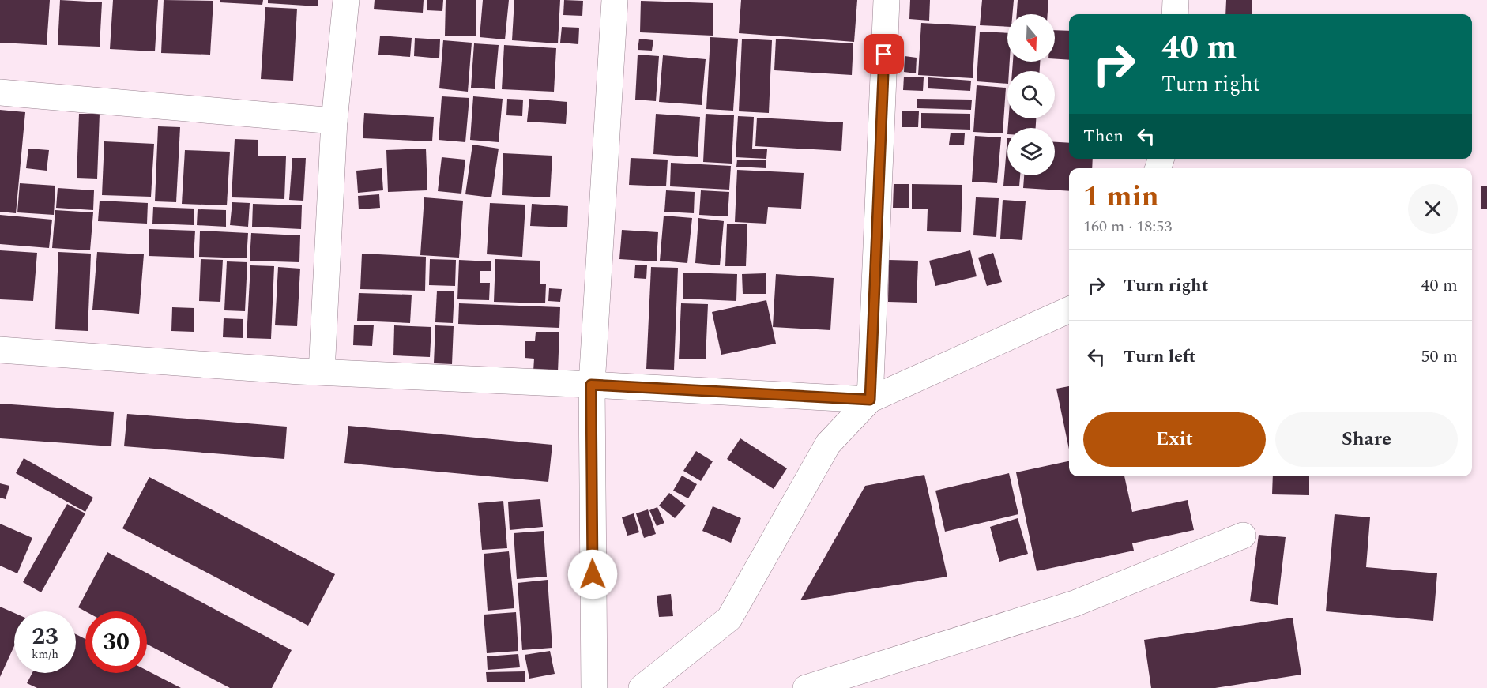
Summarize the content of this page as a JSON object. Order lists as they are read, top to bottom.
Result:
{
  "north": "bottom",
  "page": {
    "turn": ["40 m", "Turn right"],
    "then": "Then",
    "heading": ["1 min", "160 m · 18:53"],
    "list": [
      {
        "name": "Turn right",
        "value": "40 m"
      },
      {
        "name": "Turn left",
        "value": "50 m"
      }
    ],
    "buttons": ["Exit", "Share"],
    "speed": "23 km/h",
    "limit": "30"
  }
}
